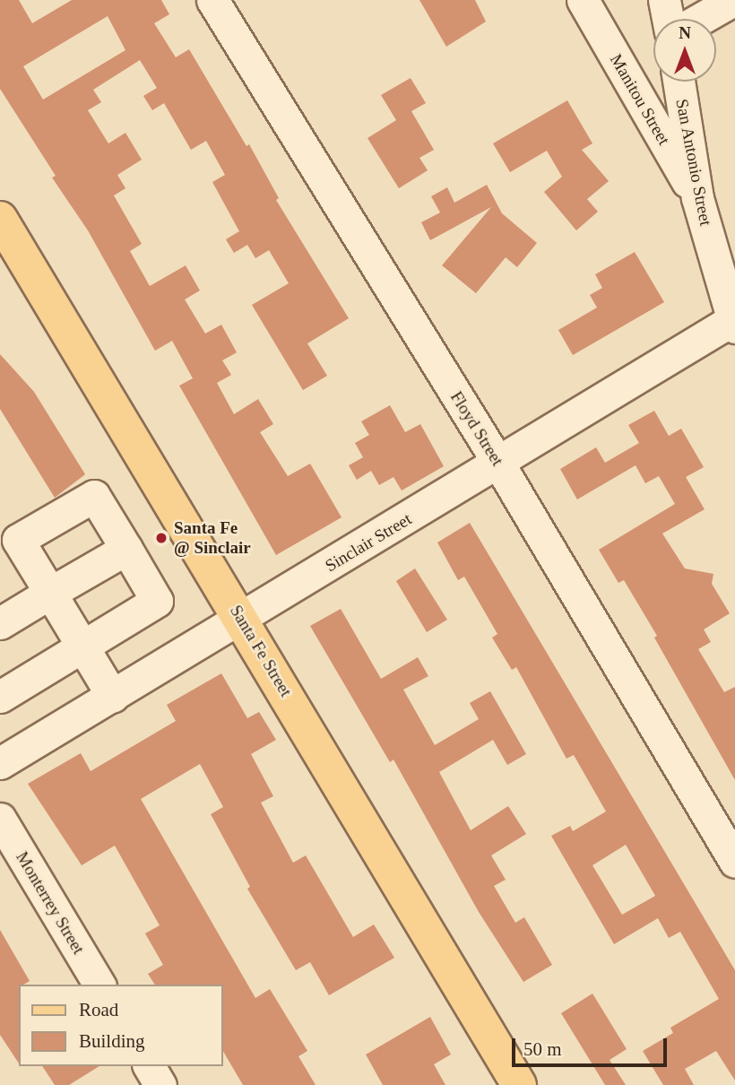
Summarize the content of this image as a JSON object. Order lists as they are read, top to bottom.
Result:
{
  "streets": {
    "main road": ["Santa Fe Street"],
    "street": [
      "Manitou Street",
      "San Antonio Street",
      "Floyd Street",
      "Sinclair Street",
      "Monterrey Street"
    ]
  },
  "crossings": [
    ["Manitou Street", "San Antonio Street"],
    ["San Antonio Street", "Sinclair Street"],
    ["Floyd Street", "Sinclair Street"],
    ["Sinclair Street", "Santa Fe Street"]
  ],
  "places": ["Santa Fe @ Sinclair"],
  "legend": ["Road", "Building"],
  "scale_bar": "50 m",
  "north": "top"
}
